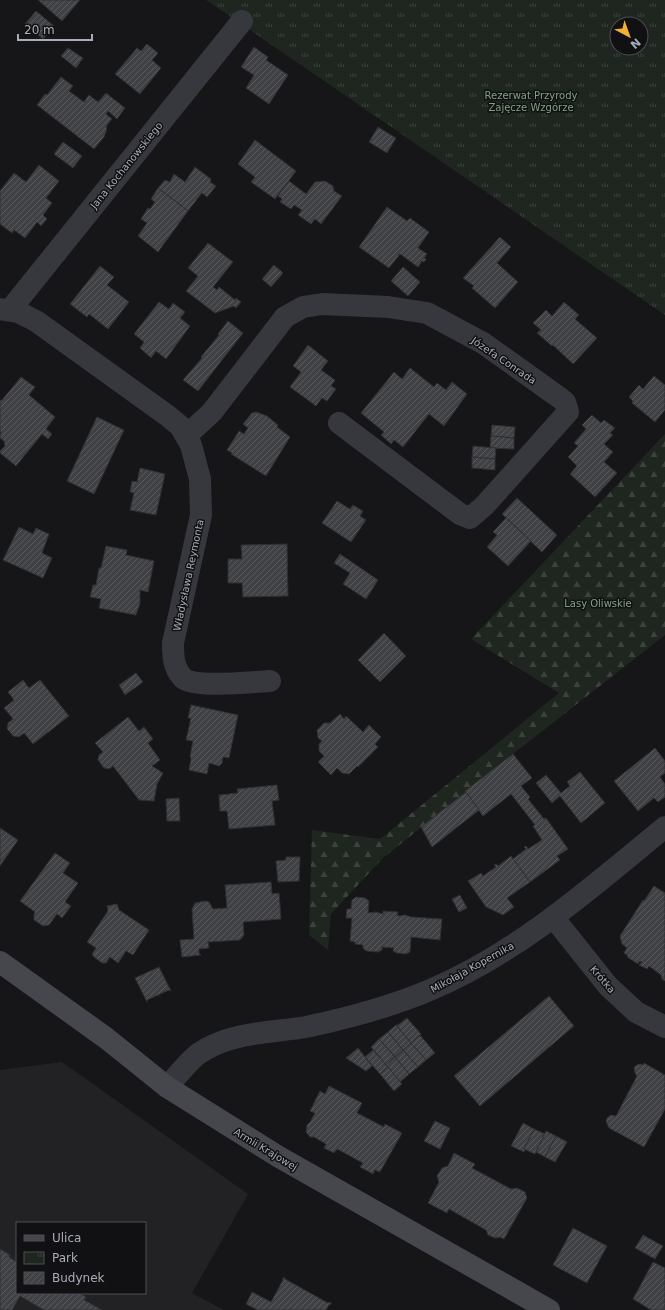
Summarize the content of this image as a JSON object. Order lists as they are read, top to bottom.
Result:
{
  "streets": {
    "street": [
      "Jana Kochanowskiego",
      "Józefa Conrada",
      "Władysława Reymonta",
      "Mikołaja Kopernika",
      "Krótka",
      "Armii Krajowej"
    ]
  },
  "crossings": [
    ["Jana Kochanowskiego", "Władysława Reymonta"],
    ["Józefa Conrada", "Władysława Reymonta"],
    ["Mikołaja Kopernika", "Krótka"],
    ["Mikołaja Kopernika", "Armii Krajowej"]
  ],
  "parks": ["Rezerwat Przyrody Zajęcze Wzgórze", "Lasy Oliwskie"],
  "legend": ["Ulica", "Park", "Budynek"],
  "scale_bar": "20 m",
  "north": "bottom right"
}
